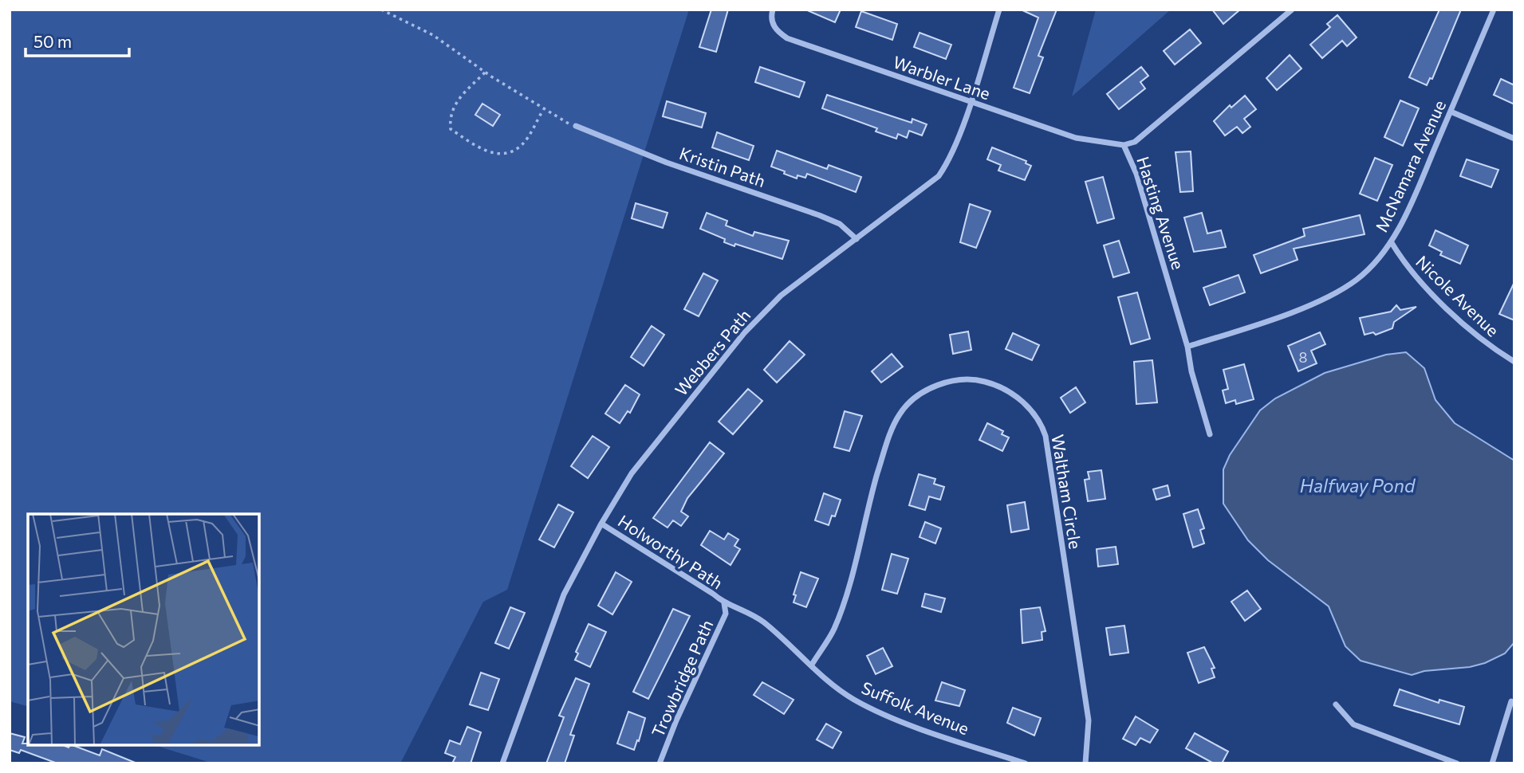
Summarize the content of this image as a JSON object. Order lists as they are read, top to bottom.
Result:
{
  "streets": {
    "street": [
      "Warbler Lane",
      "McNamara Avenue",
      "Kristin Path",
      "Hasting Avenue",
      "Nicole Avenue",
      "Webbers Path",
      "Waltham Circle",
      "Holworthy Path",
      "Trowbridge Path",
      "Suffolk Avenue"
    ]
  },
  "crossings": [
    ["Warbler Lane", "Hasting Avenue"],
    ["Warbler Lane", "Webbers Path"],
    ["McNamara Avenue", "Hasting Avenue"],
    ["McNamara Avenue", "Nicole Avenue"],
    ["Kristin Path", "Webbers Path"],
    ["Webbers Path", "Holworthy Path"],
    ["Waltham Circle", "Suffolk Avenue"],
    ["Holworthy Path", "Trowbridge Path"],
    ["Holworthy Path", "Suffolk Avenue"],
    ["Trowbridge Path", "Suffolk Avenue"]
  ],
  "water": ["Halfway Pond"],
  "house_numbers": ["8"],
  "scale_bar": "50 m"
}
